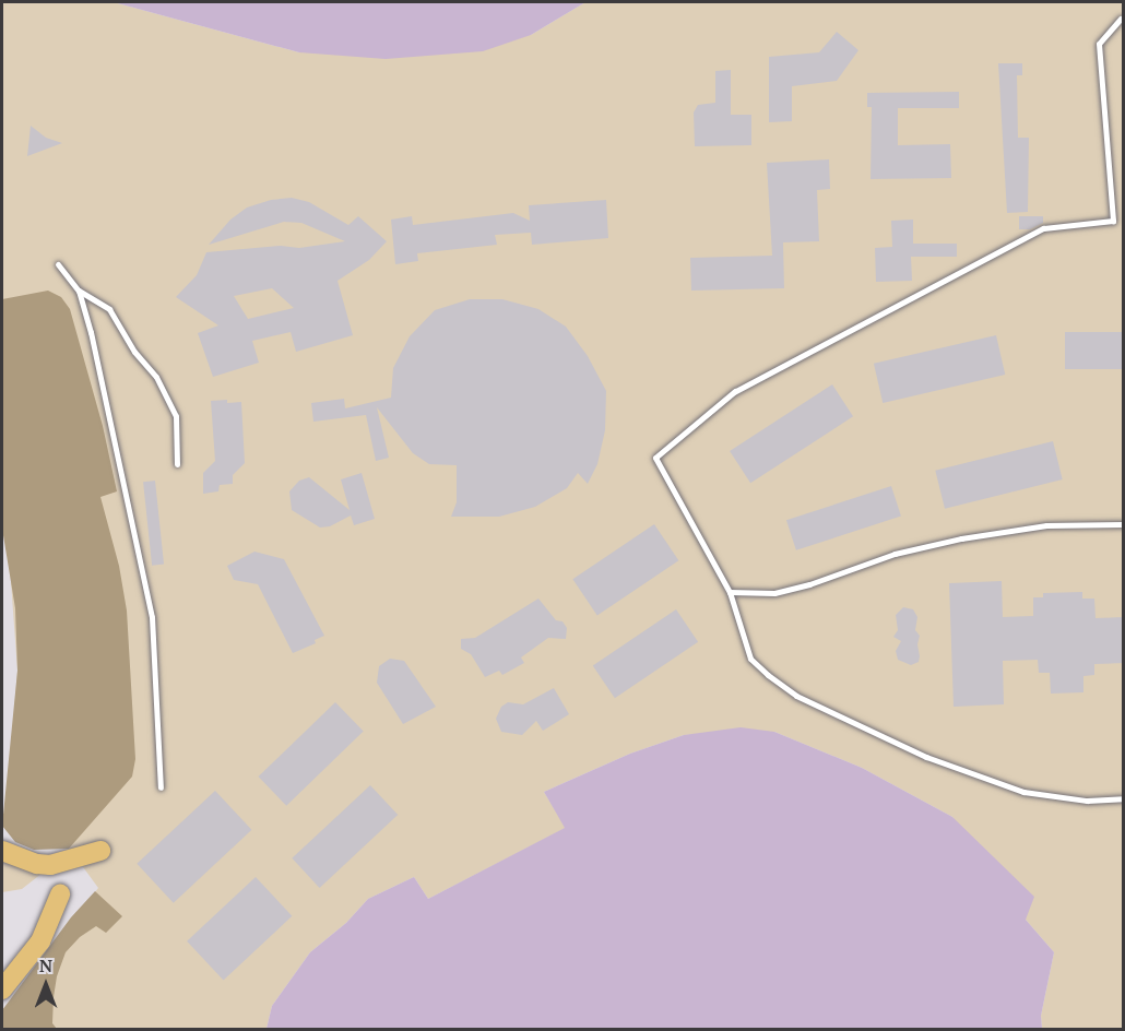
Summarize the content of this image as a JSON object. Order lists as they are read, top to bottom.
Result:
{
  "north": "top"
}
